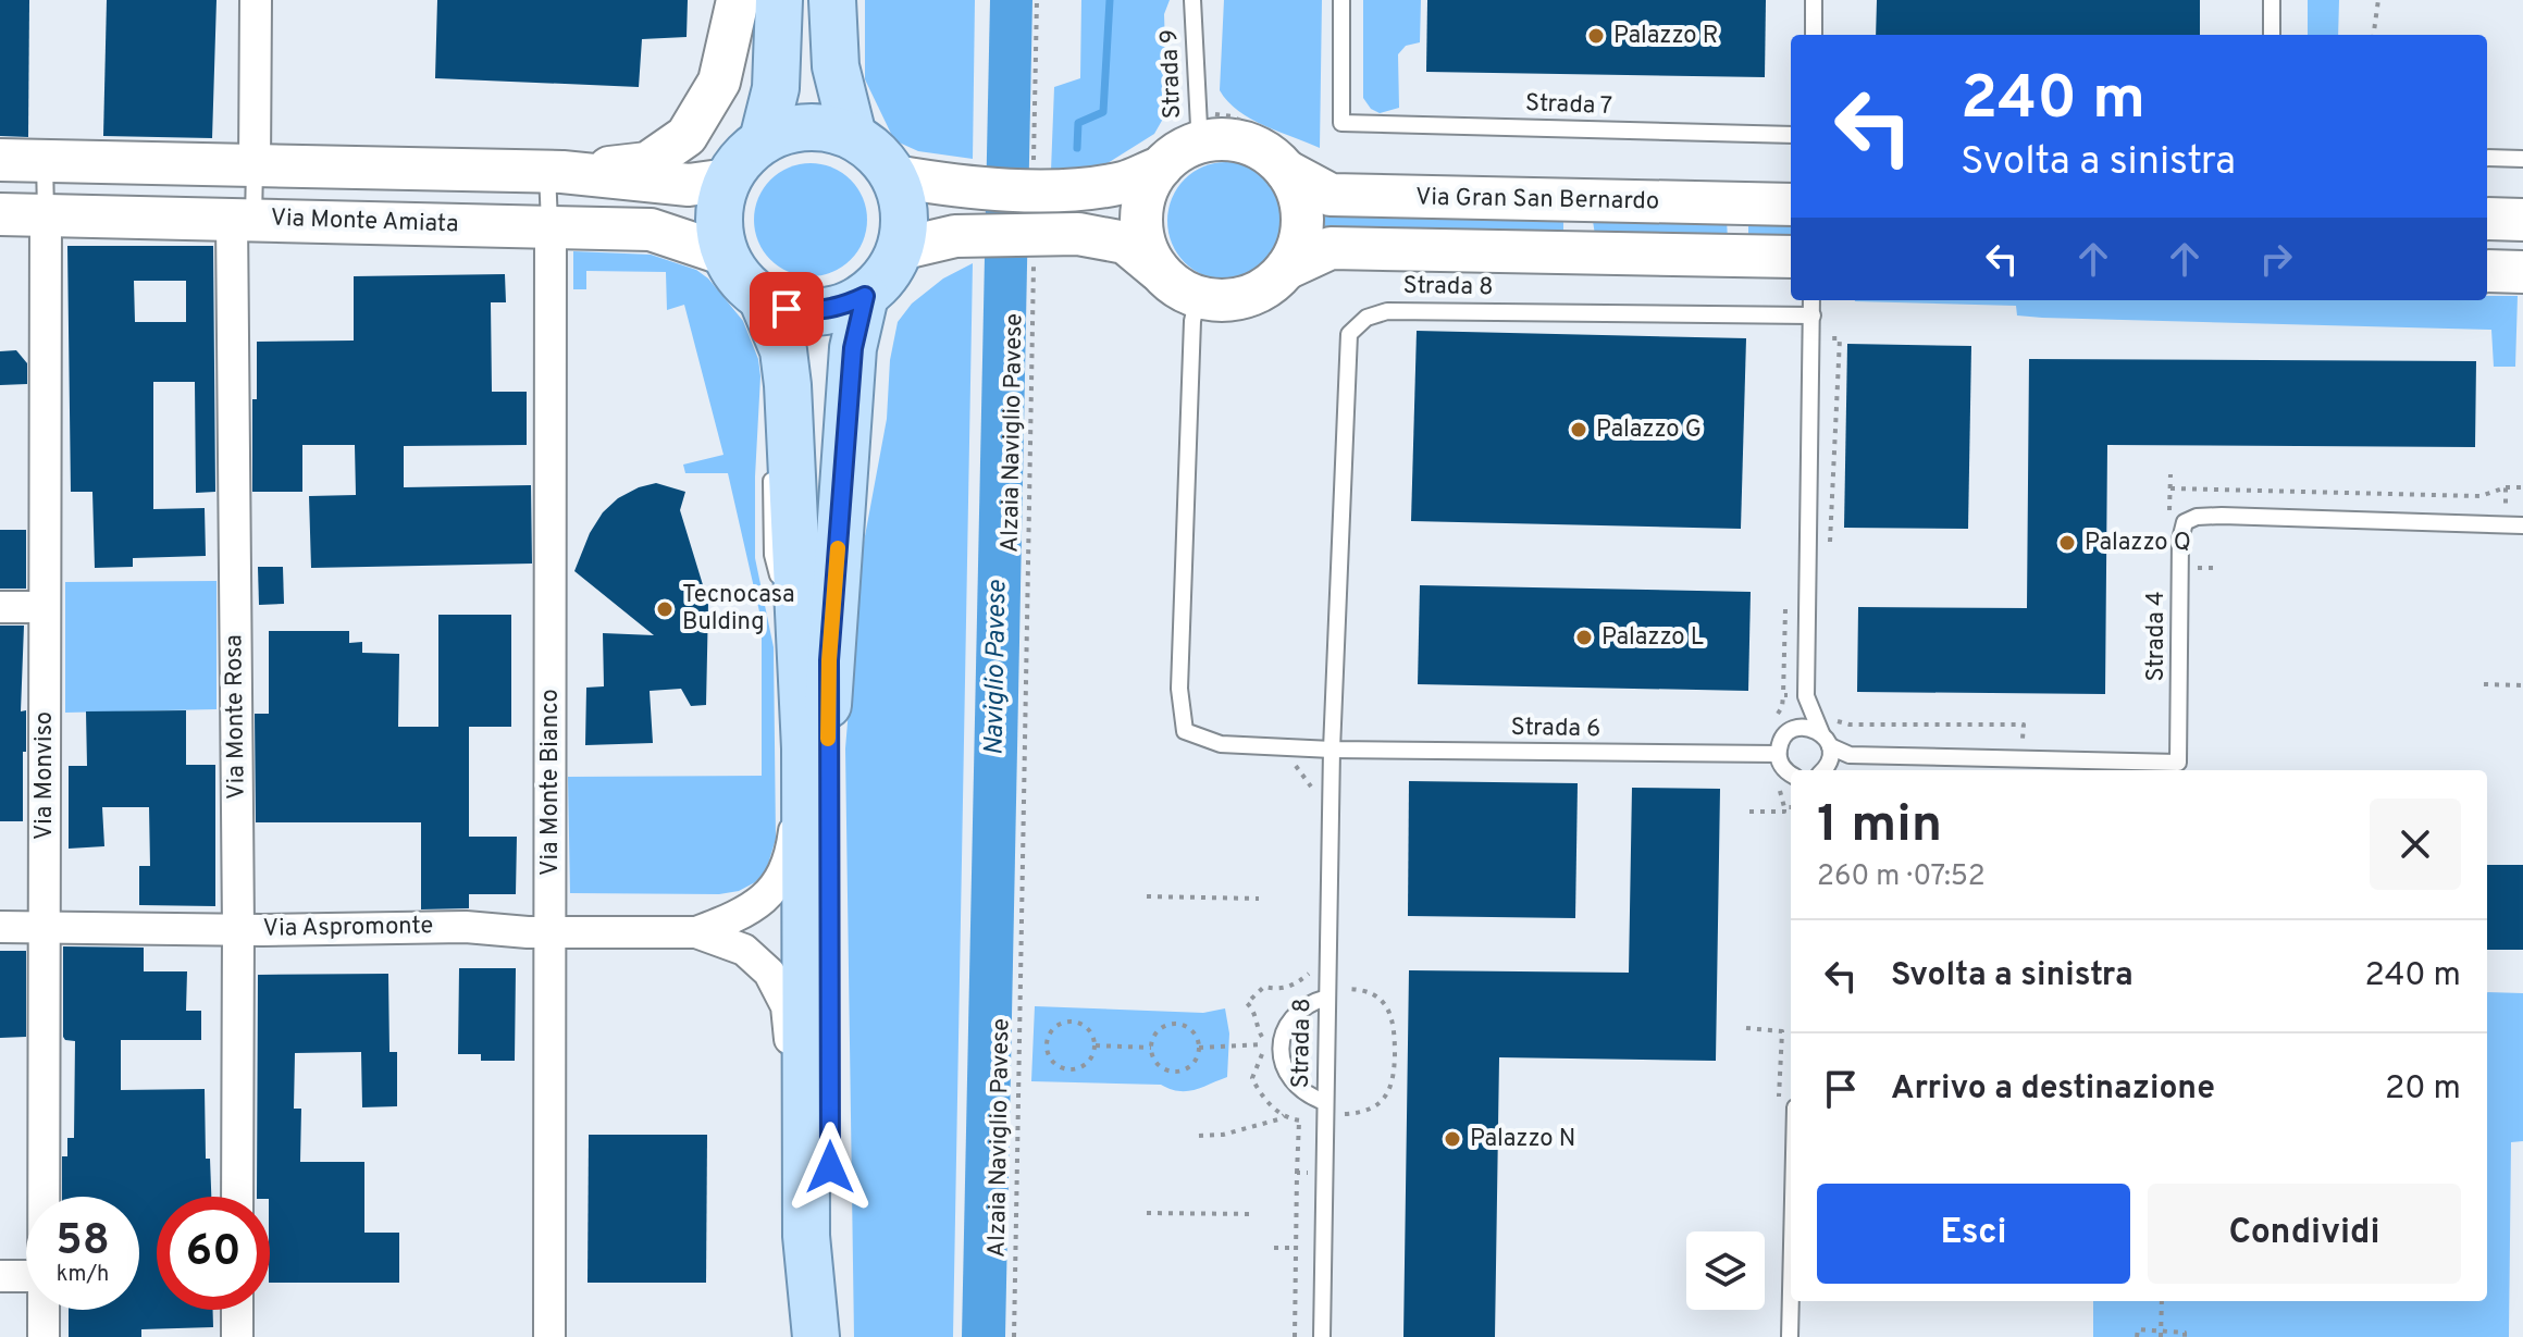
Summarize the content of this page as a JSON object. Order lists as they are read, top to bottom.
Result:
{
  "streets": {
    "main road": ["Via Gran San Bernardo", "Via Monte Amiata"],
    "street": [
      "Via Monte Rosa",
      "Via Monviso",
      "Via Monte Bianco",
      "Via Aspromonte"
    ],
    "lane": [
      "Strada 9",
      "Strada 7",
      "Strada 8",
      "Strada 4",
      "Strada 6"
    ],
    "path": ["Alzaia Naviglio Pavese"]
  },
  "crossings": [
    ["Strada 9", "Via Gran San Bernardo"],
    ["Via Monte Amiata", "Via Monte Rosa"],
    ["Via Monte Amiata", "Via Monviso"],
    ["Via Monte Amiata", "Via Monte Bianco"],
    ["Strada 8", "Strada 6"],
    ["Via Monte Rosa", "Via Aspromonte"],
    ["Via Monviso", "Via Aspromonte"],
    ["Via Monte Bianco", "Via Aspromonte"]
  ],
  "water": ["Naviglio Pavese"],
  "places": [
    "Palazzo R",
    "Palazzo G",
    "Palazzo Q",
    "Tecnocasa Bulding",
    "Palazzo L",
    "Palazzo N"
  ],
  "page": {
    "turn": ["240 m", "Svolta a sinistra"],
    "heading": ["1 min", "260 m · 07:52"],
    "list": [
      {
        "name": "Svolta a sinistra",
        "value": "240 m"
      },
      {
        "name": "Arrivo a destinazione",
        "value": "20 m"
      }
    ],
    "buttons": ["Esci", "Condividi"],
    "speed": "58 km/h",
    "limit": "60"
  }
}
